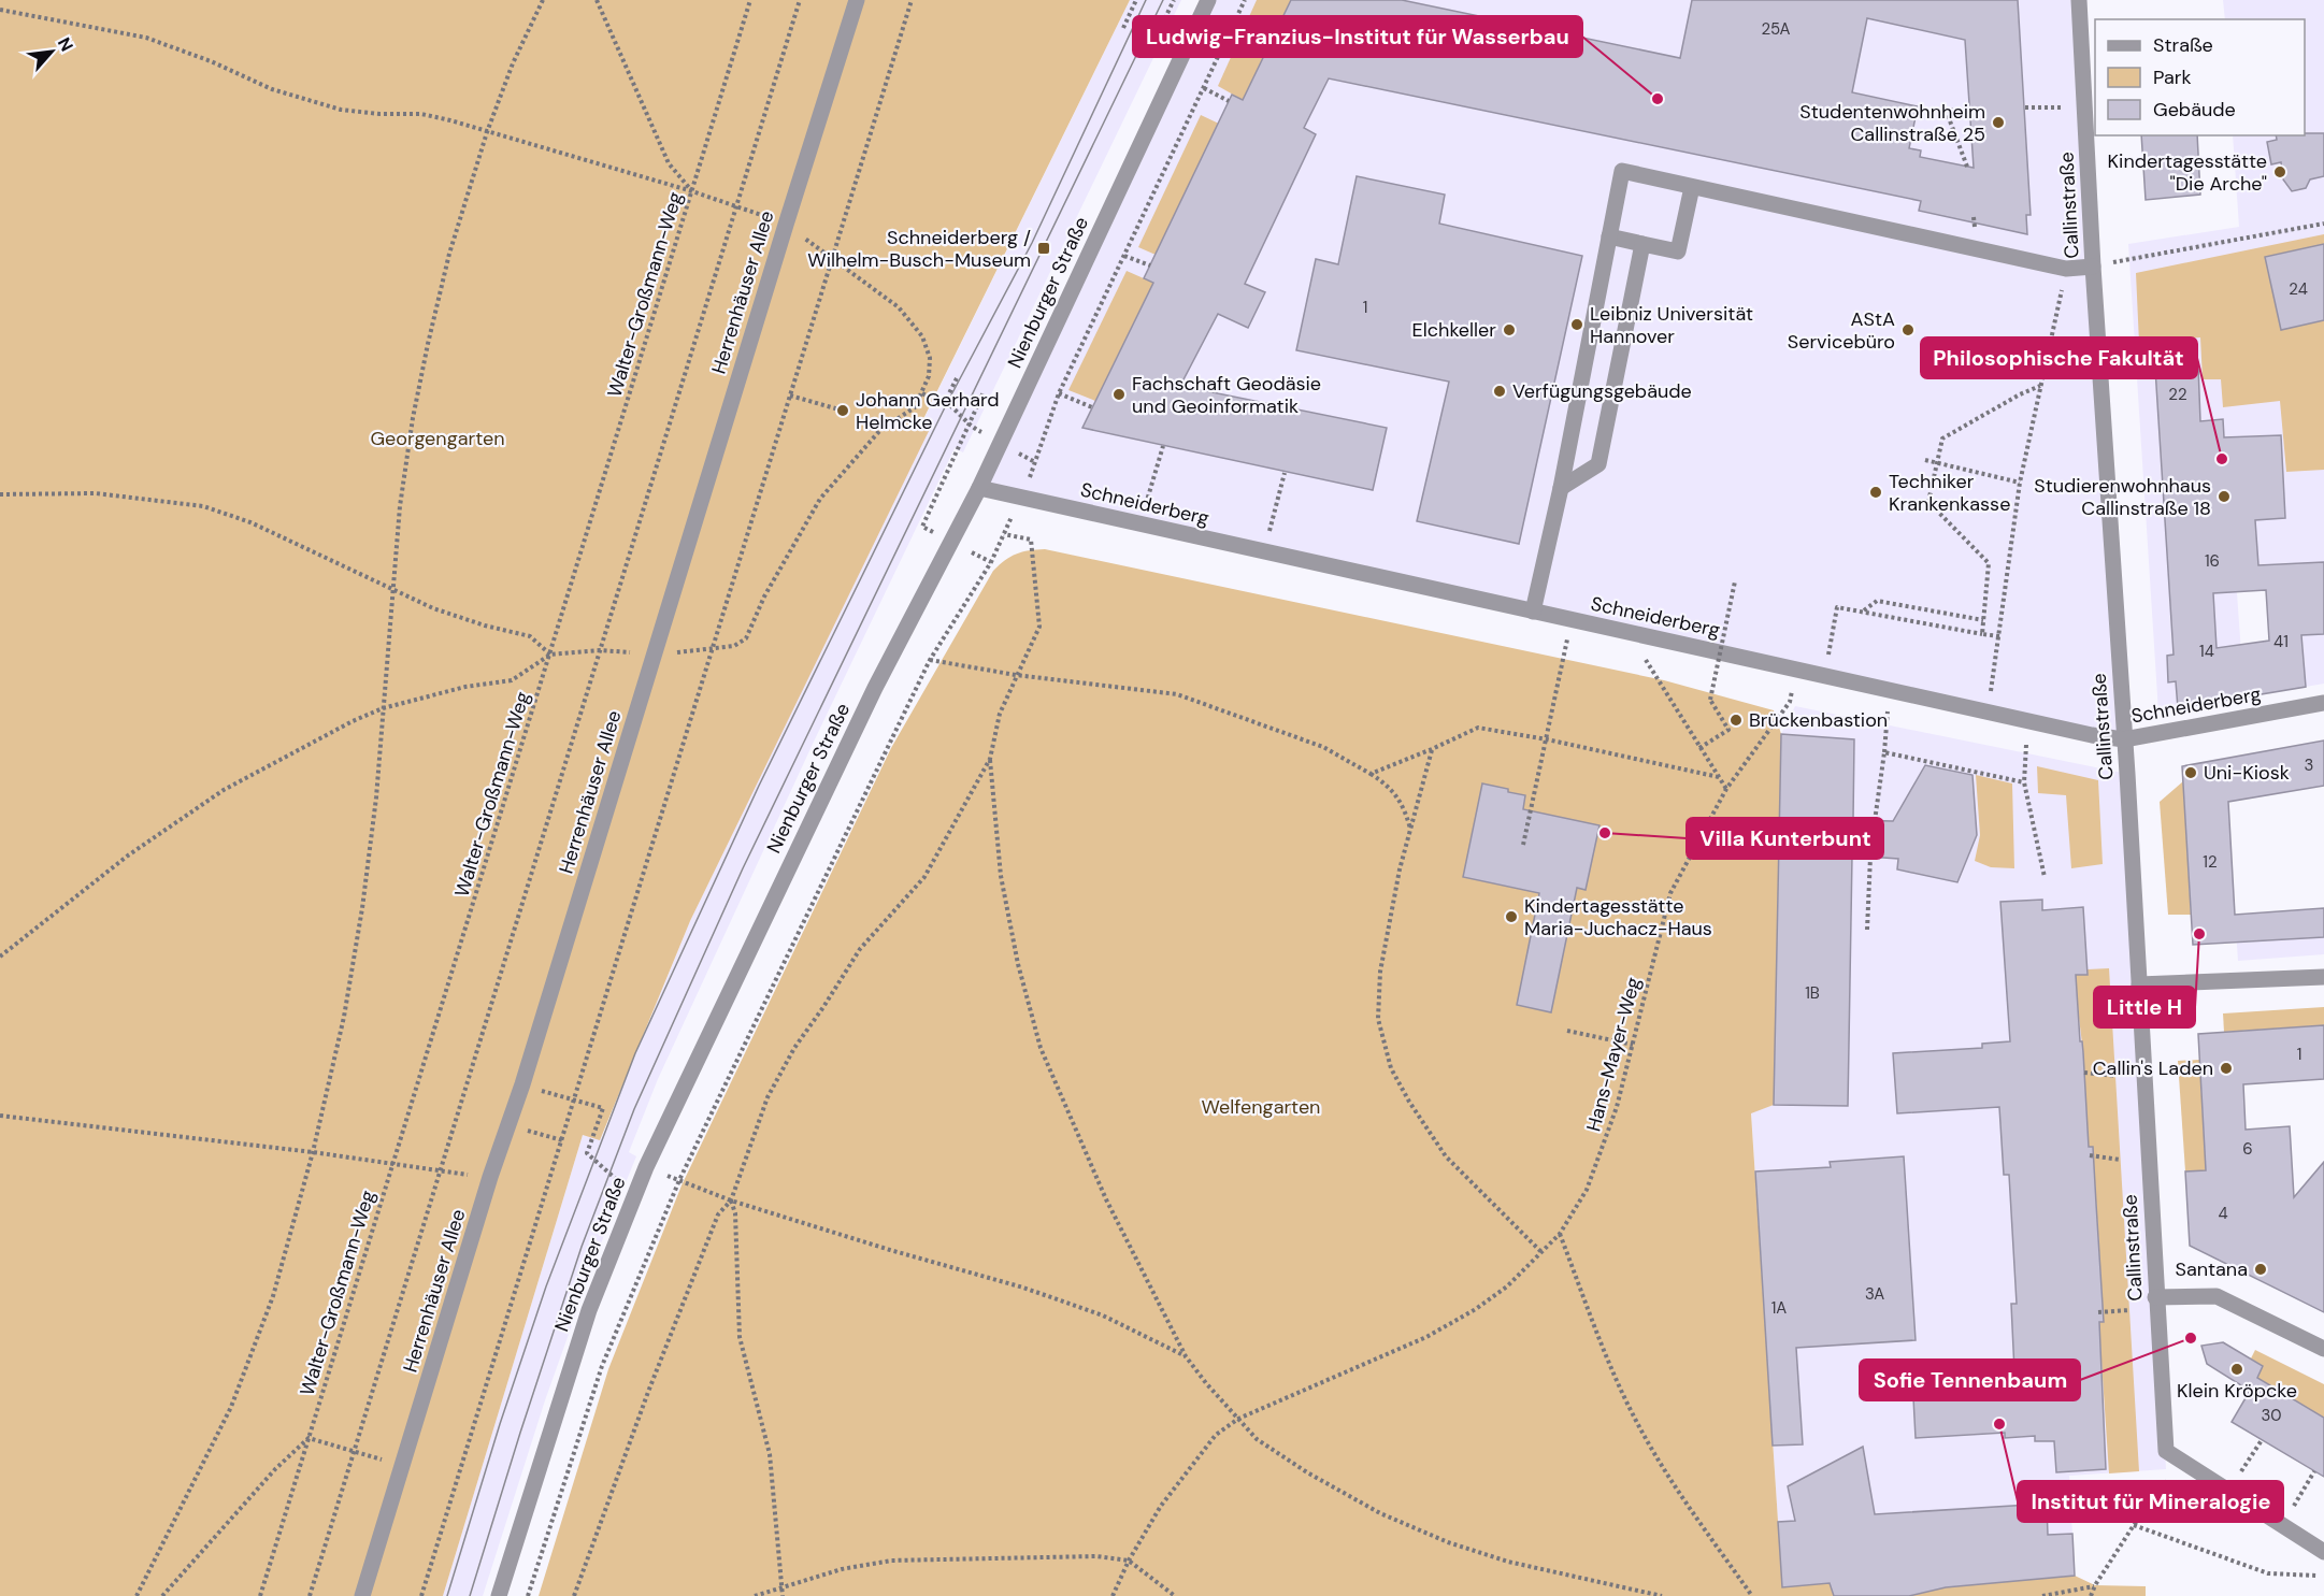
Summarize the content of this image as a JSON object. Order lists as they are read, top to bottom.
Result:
{
  "streets": {
    "street": [
      "Callinstraße",
      "Herrenhäuser Allee",
      "Nienburger Straße",
      "Schneiderberg"
    ],
    "path": ["Walter-Großmann-Weg", "Hans-Mayer-Weg"]
  },
  "crossings": [
    ["Callinstraße", "Schneiderberg"],
    ["Nienburger Straße", "Schneiderberg"]
  ],
  "parks": ["Georgengarten", "Welfengarten"],
  "places": {
    "other": [
      "Ludwig-Franzius-Institut für Wasserbau",
      "Studentenwohnheim Callinstraße 25",
      "Kindertagesstätte \"Die Arche\"",
      "Leibniz Universität Hannover",
      "Elchkeller",
      "AStA Servicebüro",
      "Verfügungsgebäude",
      "Fachschaft Geodäsie und Geoinformatik",
      "Johann Gerhard Helmcke",
      "Philosophische Fakultät",
      "Techniker Krankenkasse",
      "Studierenwohnhaus Callinstraße 18",
      "Brückenbastion",
      "Uni-Kiosk",
      "Villa Kunterbunt",
      "Kindertagesstätte Maria-Juchacz-Haus",
      "Little H",
      "Callin's Laden",
      "Santana",
      "Sofie Tennenbaum",
      "Klein Kröpcke",
      "Institut für Mineralogie"
    ],
    "transit": ["Schneiderberg / Wilhelm-Busch-Museum"]
  },
  "house_numbers": [
    "25A",
    "24",
    "1",
    "22",
    "16",
    "41",
    "14",
    "3",
    "12",
    "1B",
    "1",
    "6",
    "4",
    "3A",
    "1A",
    "30"
  ],
  "legend": ["Straße", "Park", "Gebäude"],
  "north": "top right"
}
